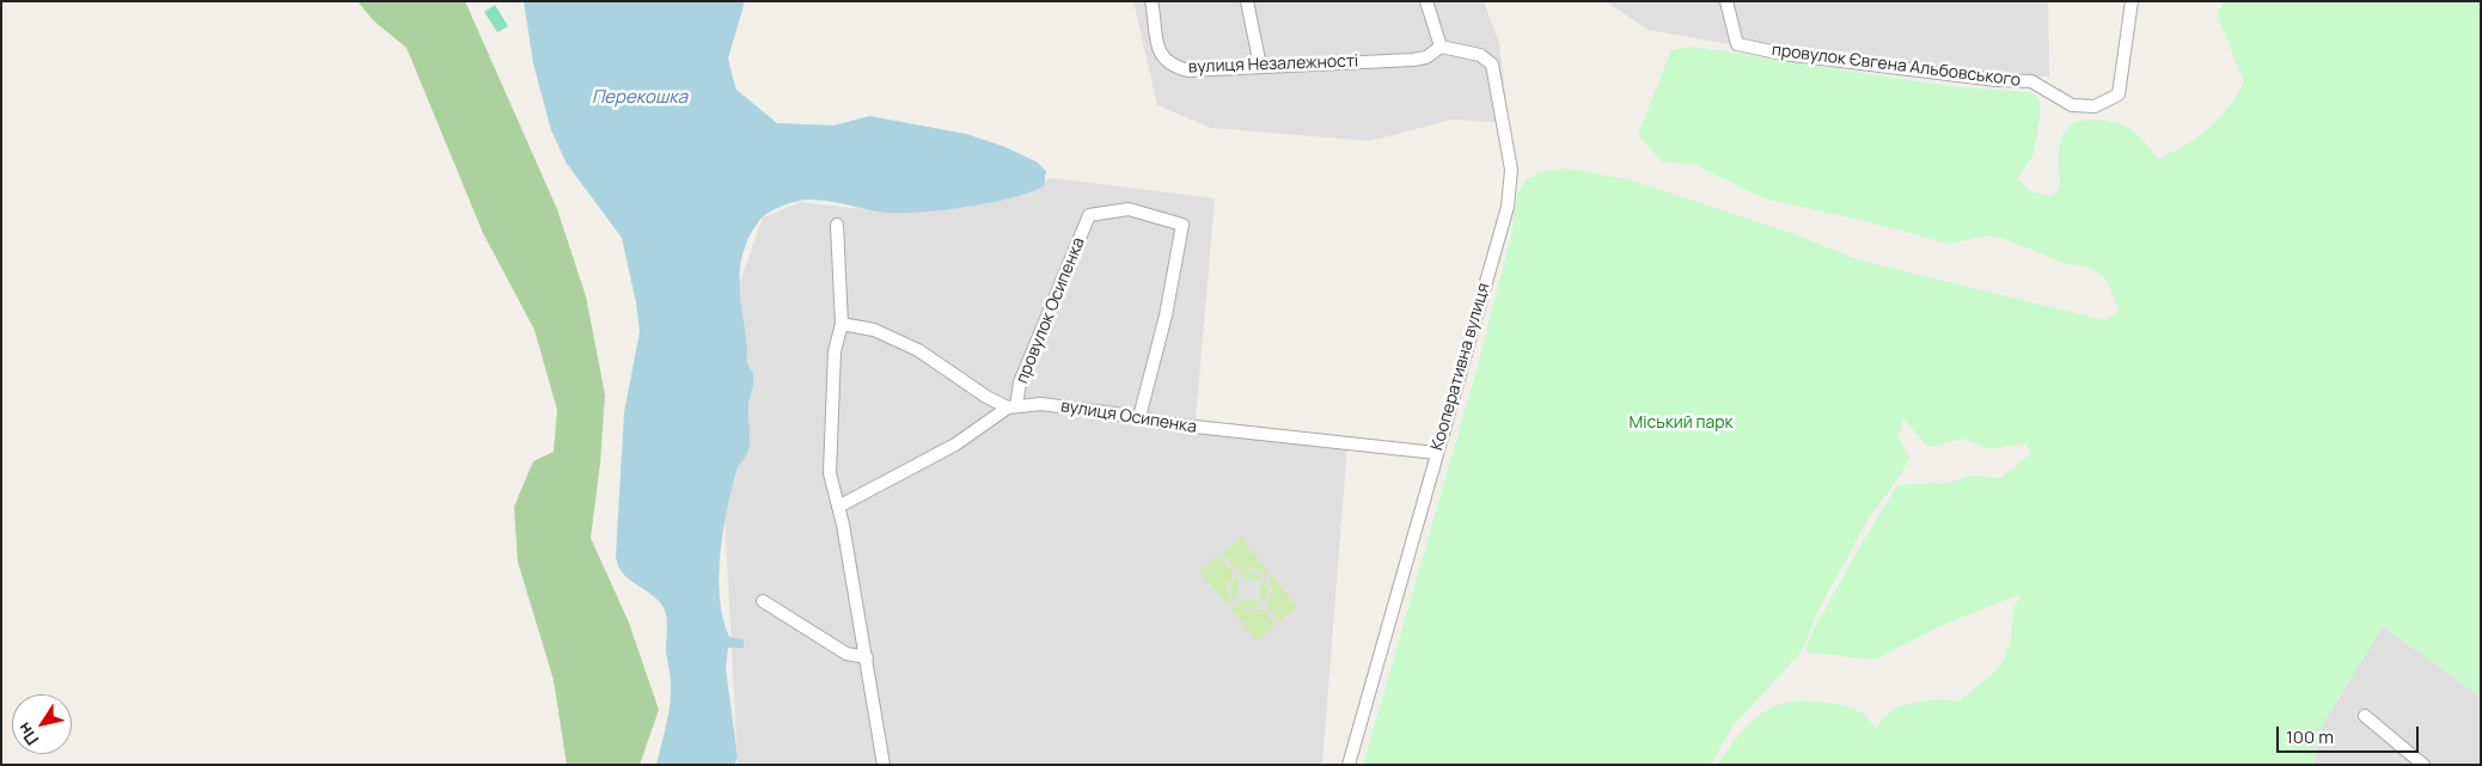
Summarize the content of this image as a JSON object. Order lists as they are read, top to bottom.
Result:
{
  "streets": {
    "street": [
      "вулиця Незалежності",
      "провулок Євгена Альбовського",
      "провулок Осипенка",
      "Кооперативна вулиця",
      "вулиця Осипенка"
    ]
  },
  "crossings": [
    ["вулиця Незалежності", "Кооперативна вулиця"],
    ["провулок Осипенка", "вулиця Осипенка"],
    ["Кооперативна вулиця", "вулиця Осипенка"]
  ],
  "water": ["Перекошка"],
  "parks": ["Міський парк"],
  "scale_bar": "100 m",
  "north": "bottom left"
}
